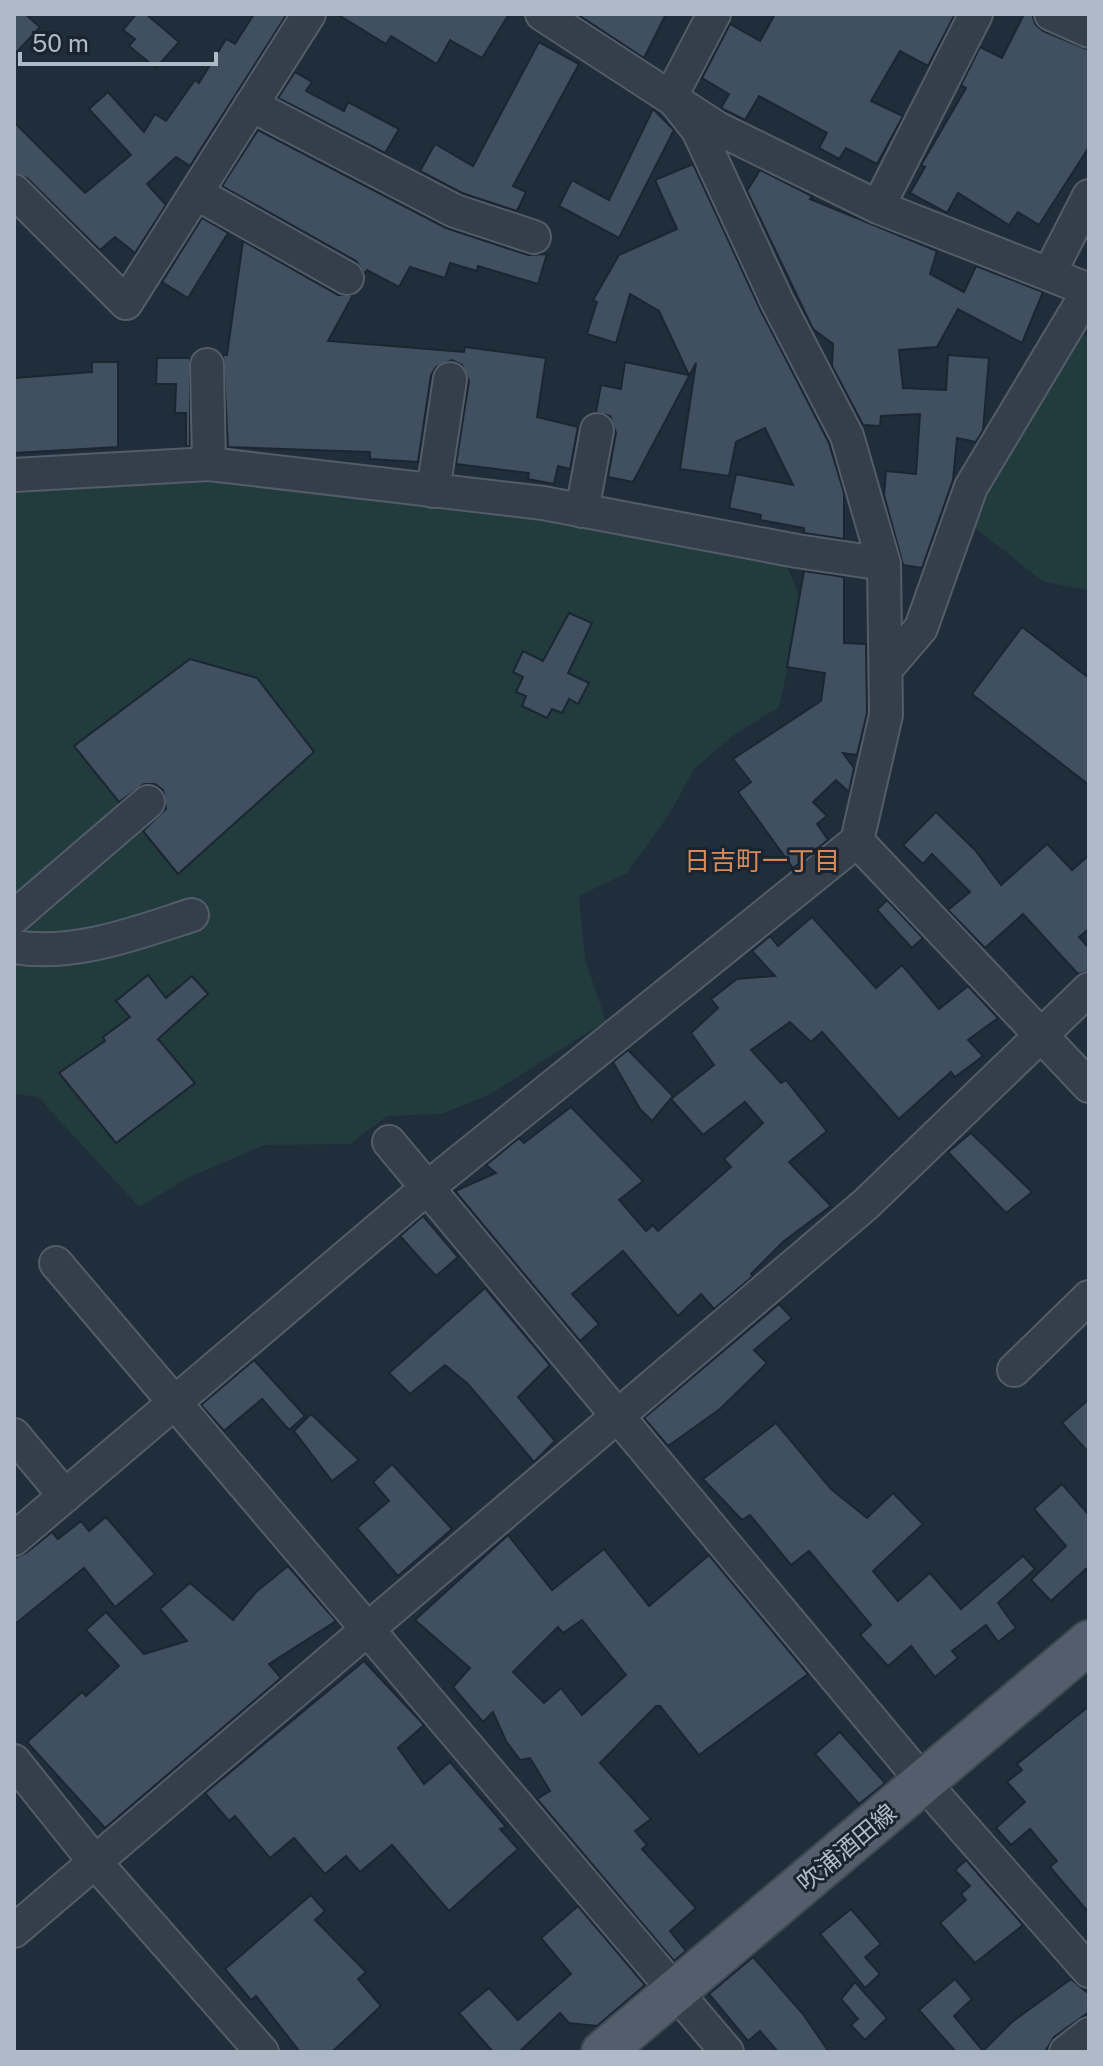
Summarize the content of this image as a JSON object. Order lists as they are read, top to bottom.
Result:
{
  "streets": {
    "main road": ["吹浦酒田線"]
  },
  "districts": ["日吉町一丁目"],
  "scale_bar": "50 m"
}
